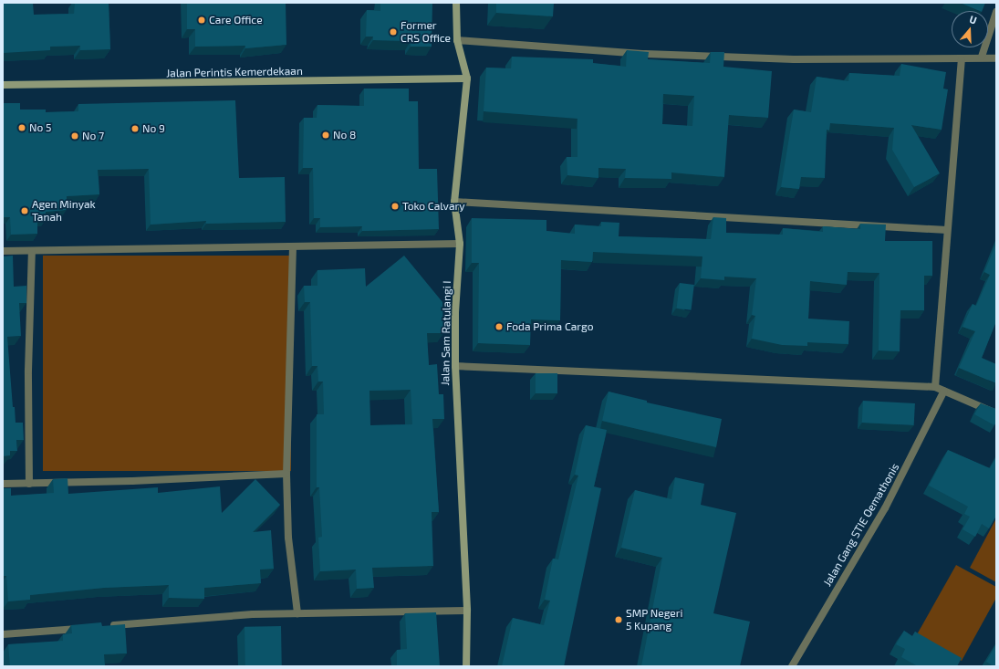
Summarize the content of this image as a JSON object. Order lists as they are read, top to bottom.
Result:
{
  "streets": {
    "main road": ["Jalan Perintis Kemerdekaan", "Jalan Sam Ratulangi I"],
    "street": ["Jalan Gang STIE Oemathonis"]
  },
  "crossings": [
    ["Jalan Perintis Kemerdekaan", "Jalan Sam Ratulangi I"]
  ],
  "places": [
    "Care Office",
    "Former CRS Office",
    "No 5",
    "No 9",
    "No 8",
    "No 7",
    "Toko Calvary",
    "Agen Minyak Tanah",
    "Foda Prima Cargo",
    "SMP Negeri 5 Kupang"
  ],
  "north": "top"
}
